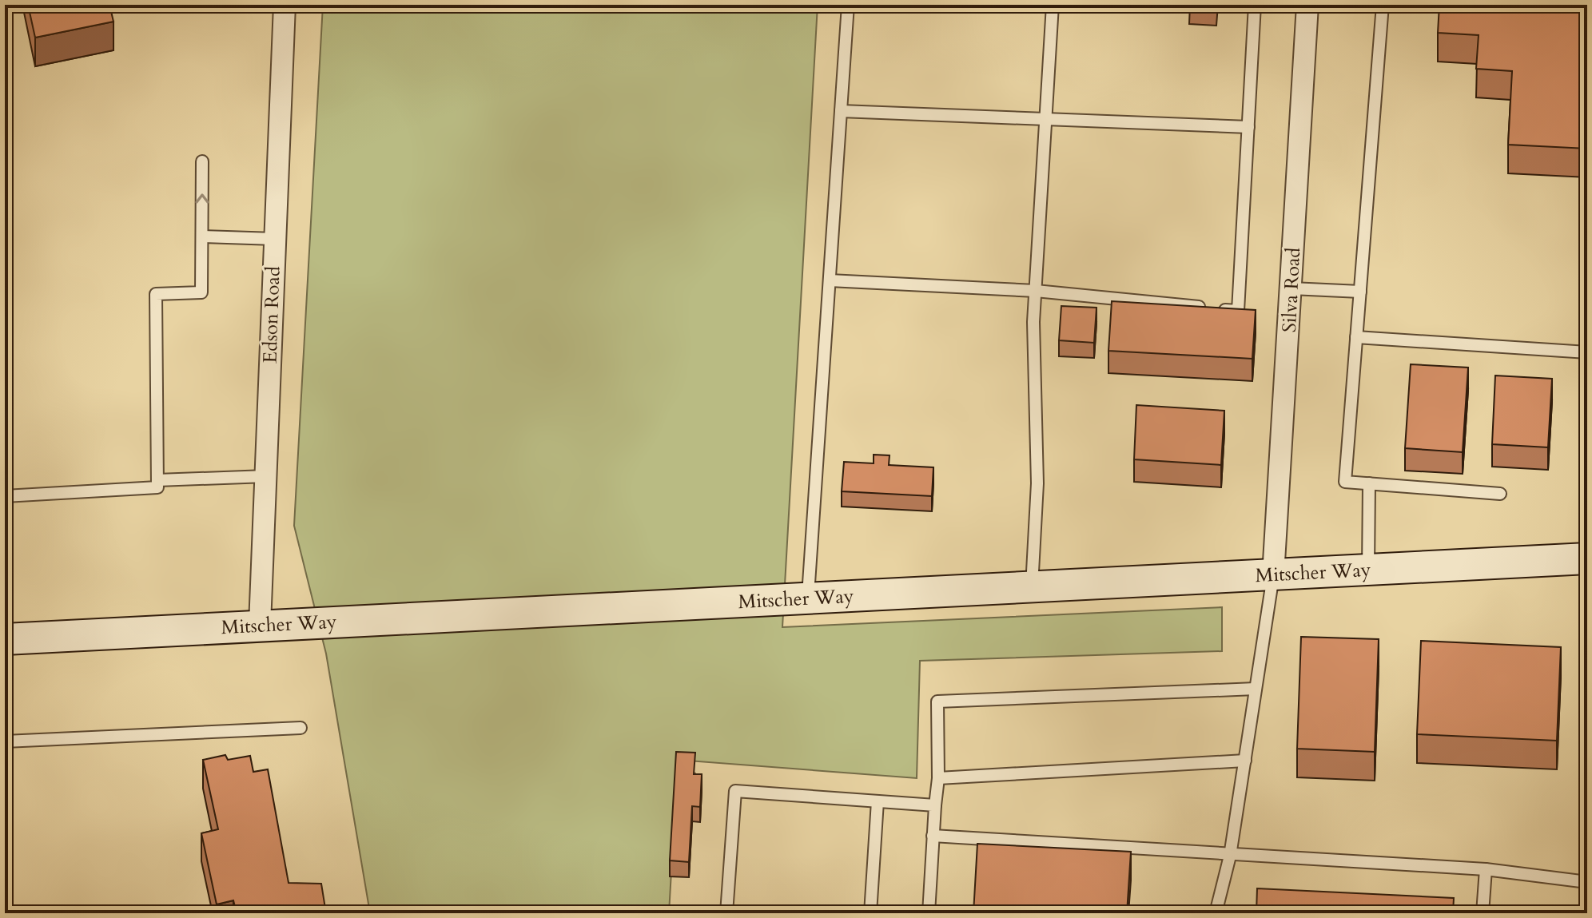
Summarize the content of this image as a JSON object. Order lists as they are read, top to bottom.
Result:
{
  "streets": {
    "street": ["Silva Road", "Edson Road", "Mitscher Way"]
  },
  "crossings": [
    ["Silva Road", "Mitscher Way"],
    ["Edson Road", "Mitscher Way"]
  ]
}
